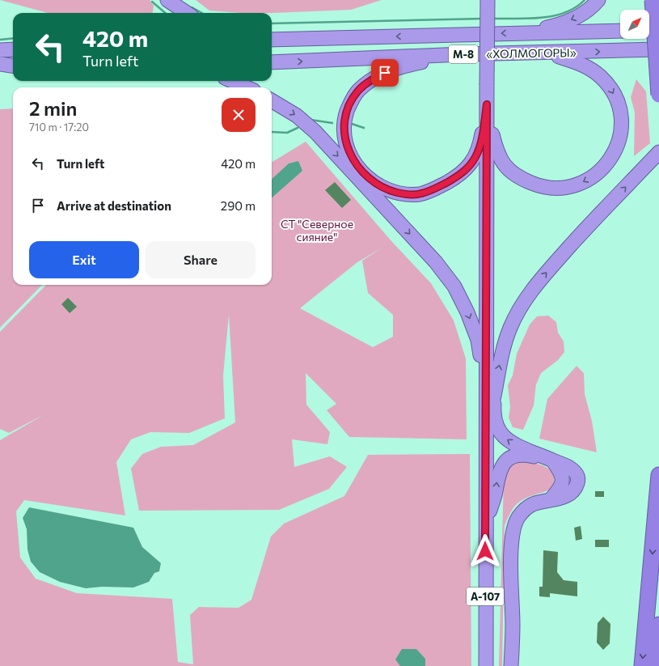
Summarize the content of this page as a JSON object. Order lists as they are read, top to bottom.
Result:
{
  "streets": {
    "highway": ["«ХОЛМОГОРЫ»", "М-8", "А-107"]
  },
  "parks": ["СТ \"Северное сияние\""],
  "north": "top right",
  "page": {
    "turn": ["420 m", "Turn left"],
    "heading": ["2 min", "710 m · 17:20"],
    "list": [
      {
        "name": "Turn left",
        "value": "420 m"
      },
      {
        "name": "Arrive at destination",
        "value": "290 m"
      }
    ],
    "buttons": ["Exit", "Share"]
  }
}
